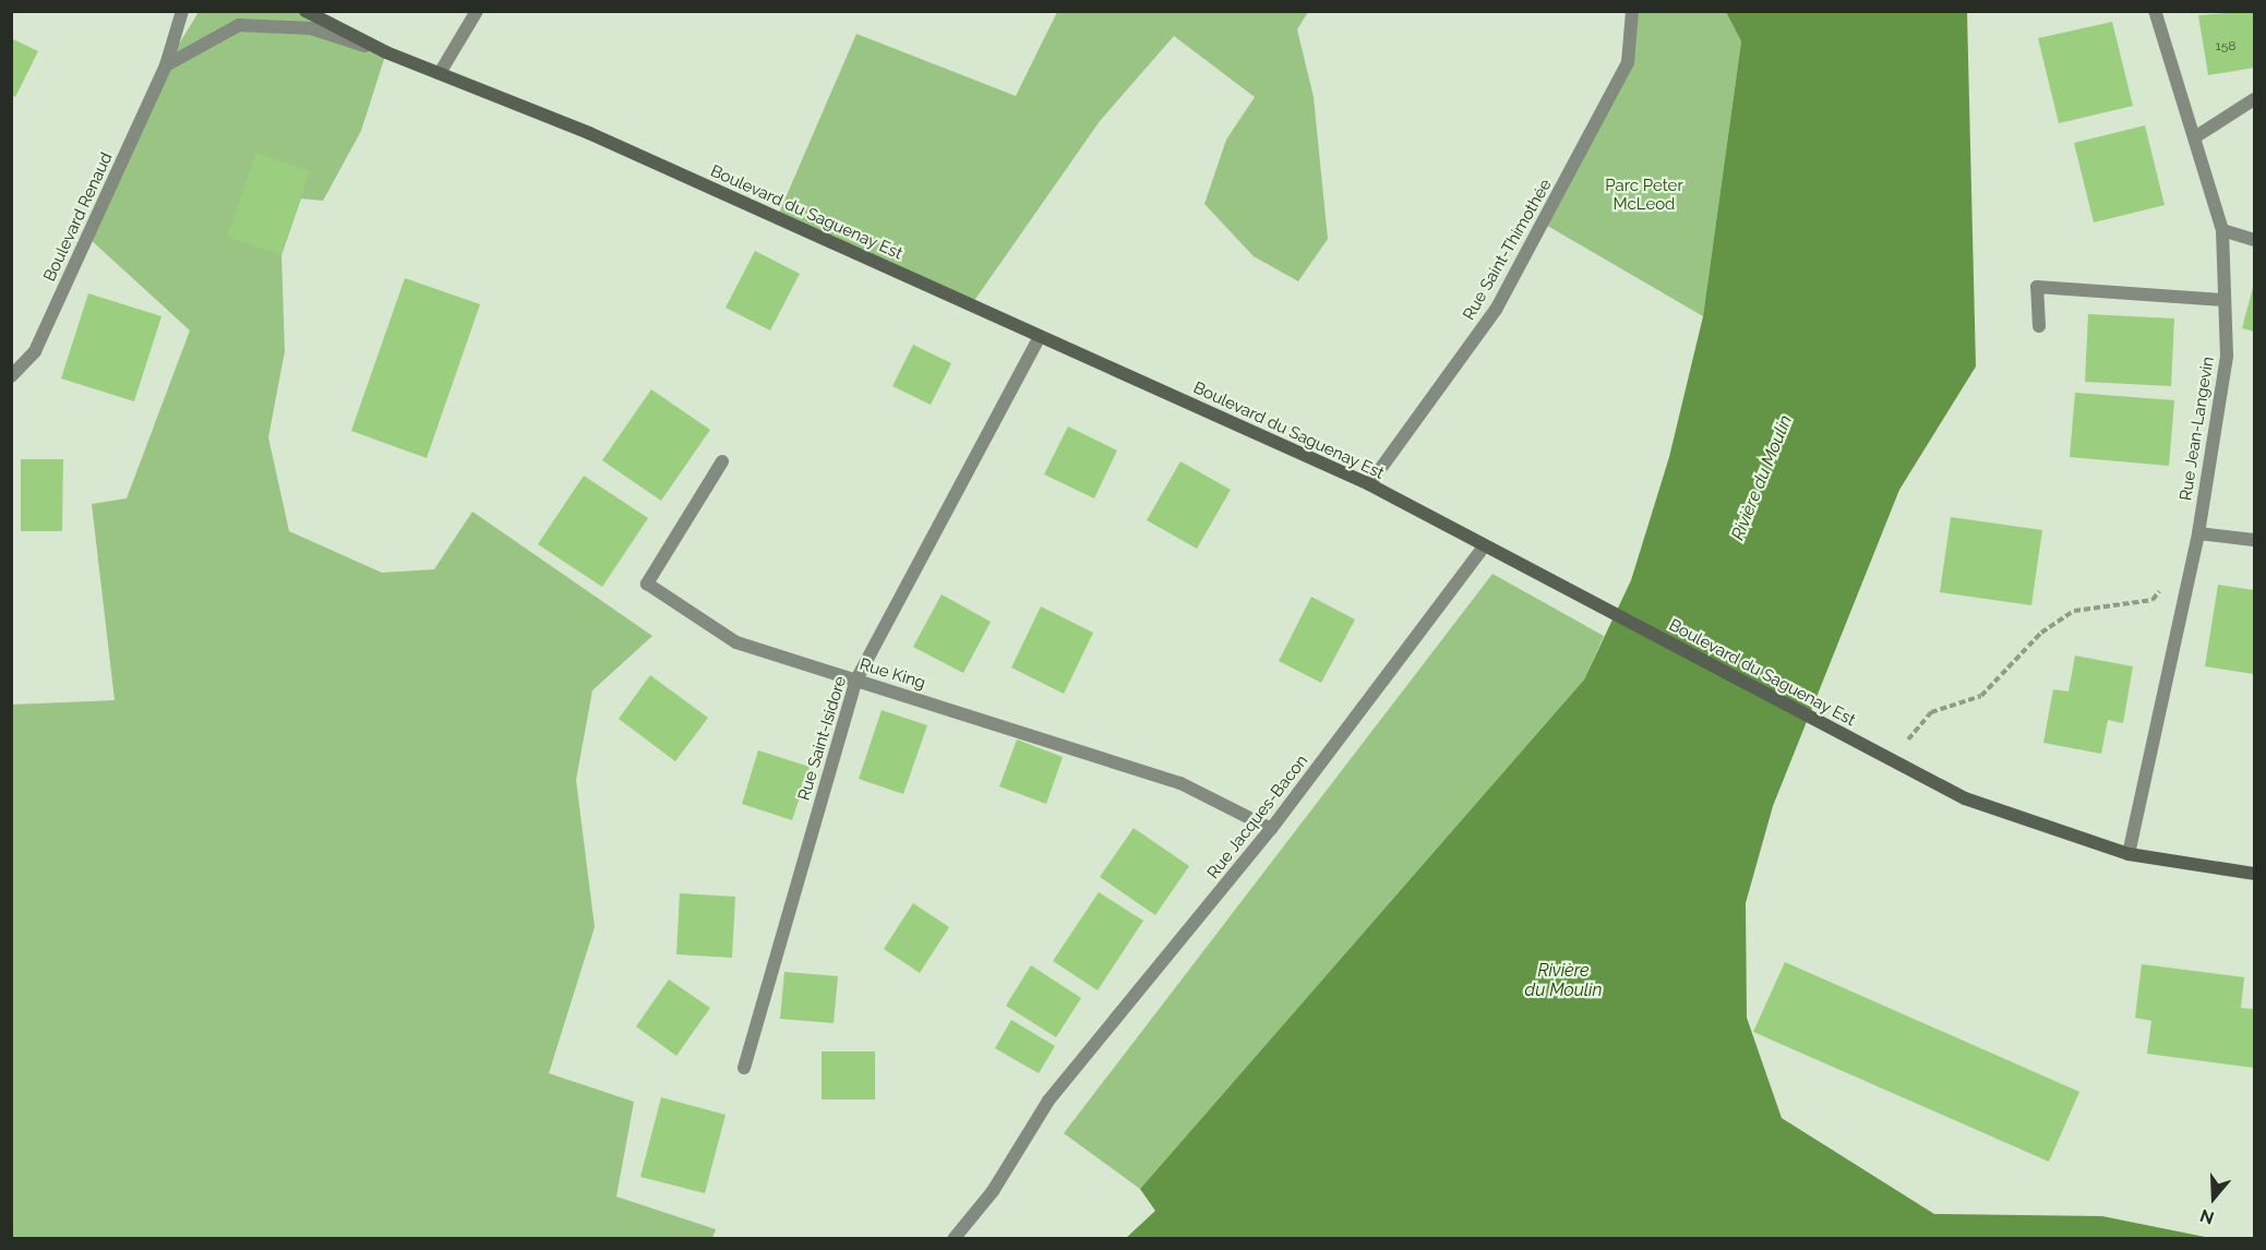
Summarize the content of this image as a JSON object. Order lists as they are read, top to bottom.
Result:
{
  "streets": {
    "main road": ["Boulevard du Saguenay Est"],
    "street": [
      "Boulevard Renaud",
      "Rue Saint-Thimothée",
      "Rue Jean-Langevin",
      "Rue King",
      "Rue Saint-Isidore",
      "Rue Jacques-Bacon"
    ]
  },
  "crossings": [
    ["Boulevard du Saguenay Est", "Rue Saint-Thimothée"],
    ["Boulevard du Saguenay Est", "Rue Jean-Langevin"],
    ["Boulevard du Saguenay Est", "Rue Saint-Isidore"],
    ["Boulevard du Saguenay Est", "Rue Jacques-Bacon"],
    ["Rue King", "Rue Saint-Isidore"],
    ["Rue King", "Rue Jacques-Bacon"]
  ],
  "water": ["Rivière du Moulin"],
  "parks": ["Parc Peter McLeod"],
  "house_numbers": ["158"],
  "north": "bottom"
}
